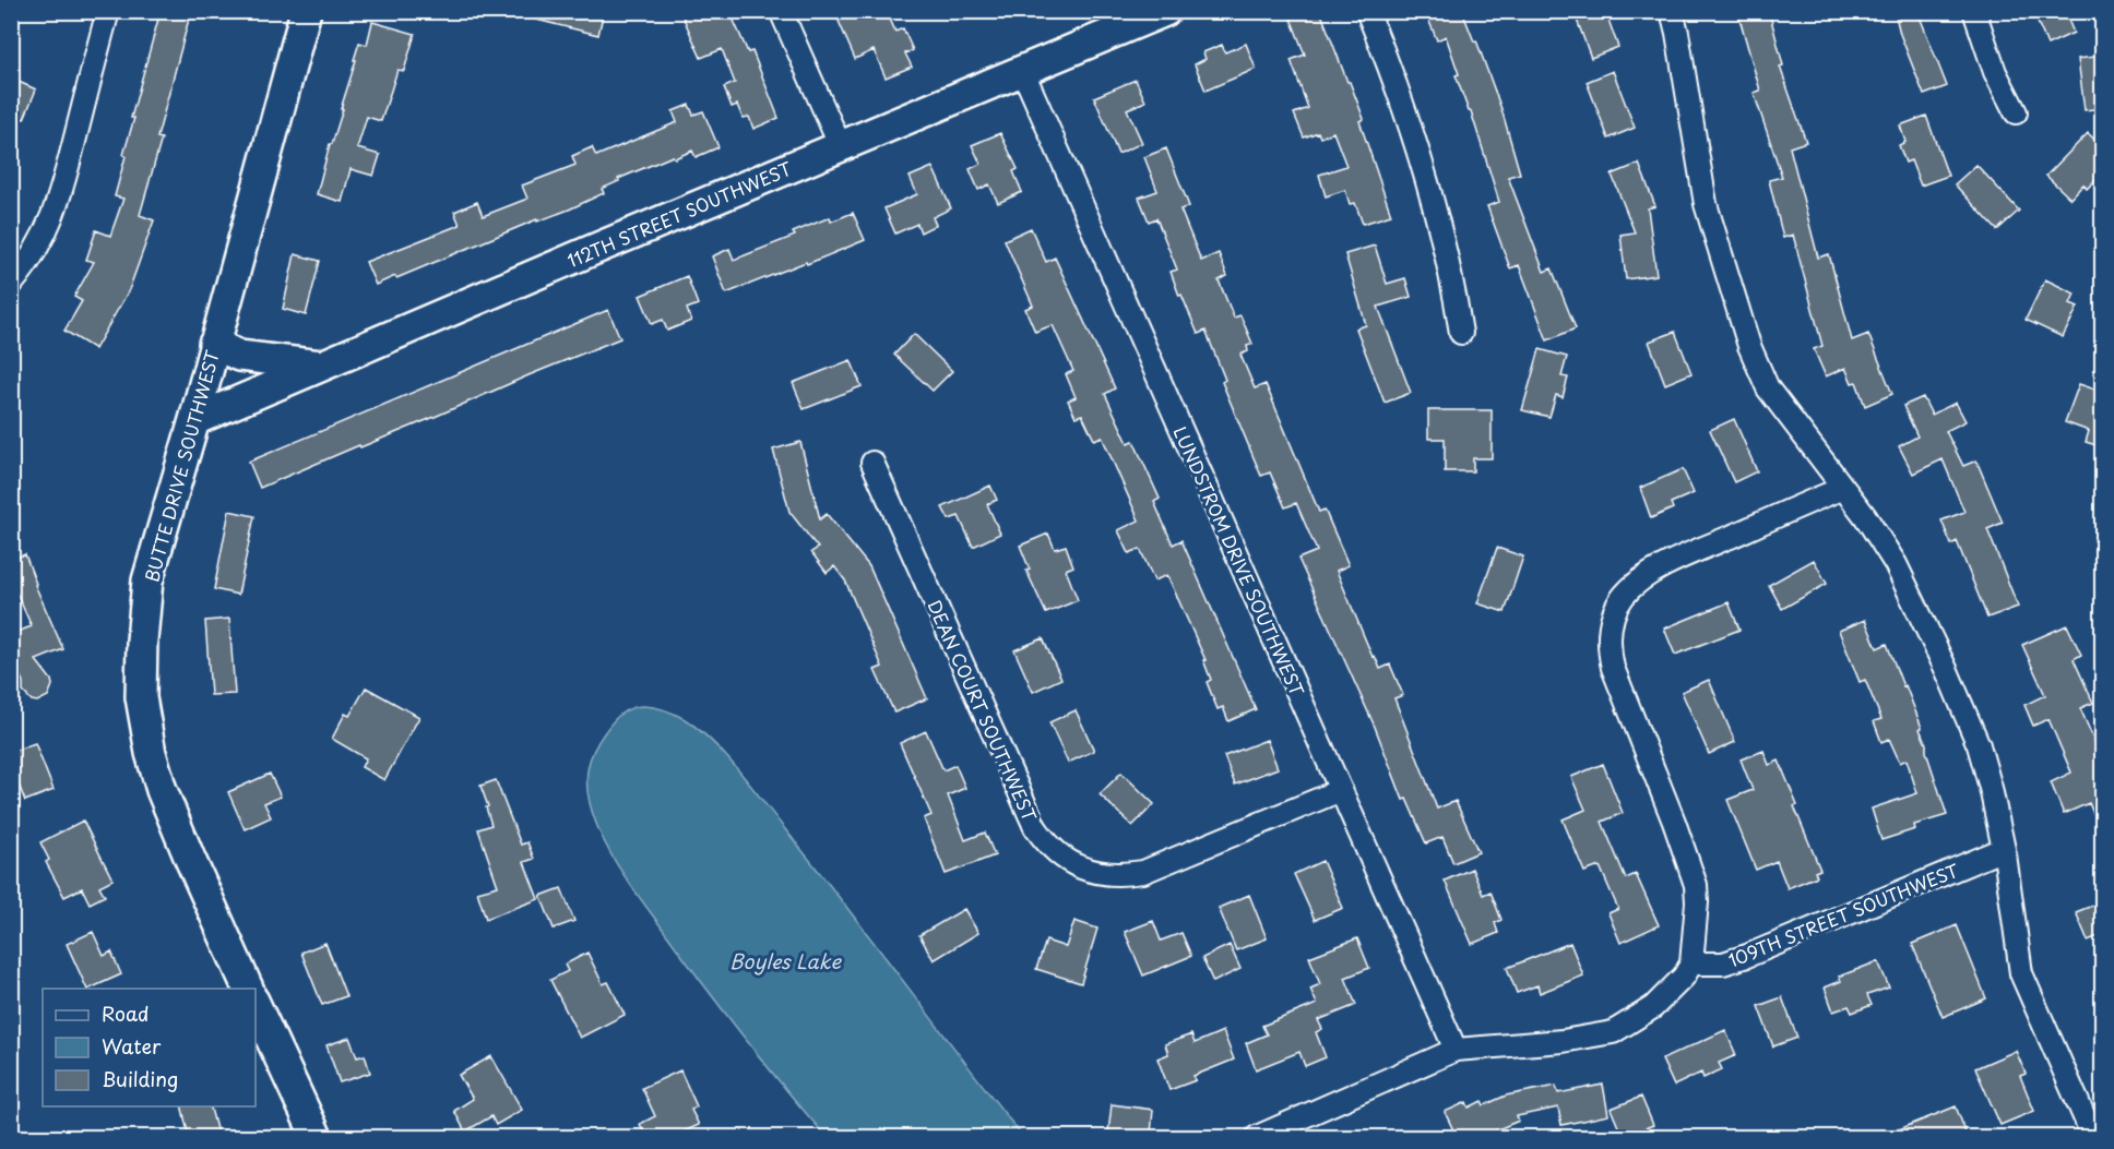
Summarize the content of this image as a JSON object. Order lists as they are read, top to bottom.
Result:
{
  "streets": {
    "street": [
      "112TH STREET SOUTHWEST",
      "BUTTE DRIVE SOUTHWEST",
      "LUNDSTROM DRIVE SOUTHWEST",
      "DEAN COURT SOUTHWEST",
      "109TH STREET SOUTHWEST"
    ]
  },
  "crossings": [
    ["112TH STREET SOUTHWEST", "BUTTE DRIVE SOUTHWEST"],
    ["112TH STREET SOUTHWEST", "LUNDSTROM DRIVE SOUTHWEST"],
    ["LUNDSTROM DRIVE SOUTHWEST", "DEAN COURT SOUTHWEST"]
  ],
  "water": ["Boyles Lake"],
  "legend": ["Road", "Water", "Building"]
}
